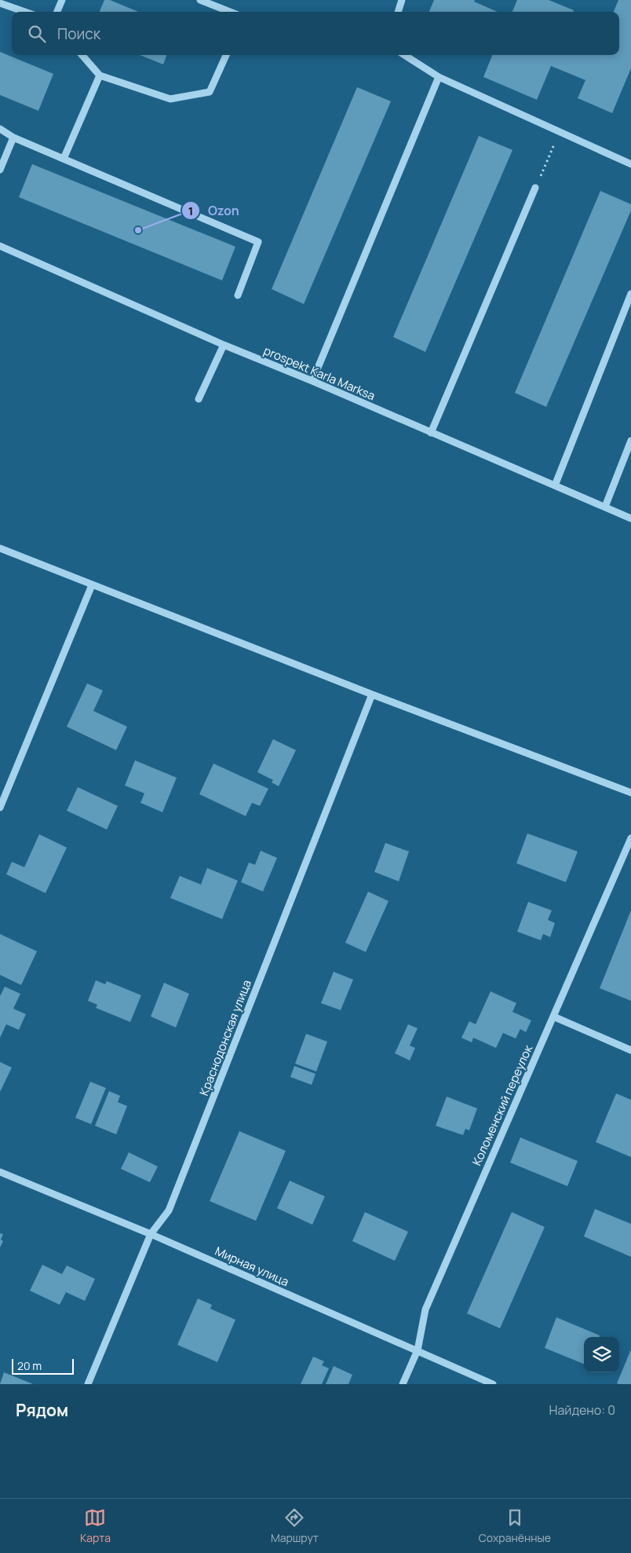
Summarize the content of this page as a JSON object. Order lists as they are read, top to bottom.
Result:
{
  "streets": {
    "street": [
      "prospekt Karla Marksa",
      "Краснодонская улица",
      "Коломенский переулок",
      "Мирная улица"
    ]
  },
  "crossings": [
    ["Краснодонская улица", "Мирная улица"],
    ["Коломенский переулок", "Мирная улица"]
  ],
  "places": ["Ozon"],
  "scale_bar": "20 m",
  "page": {
    "search": "Поиск",
    "scale": "20 m",
    "heading": ["Рядом", "Найдено: 0"],
    "nav": ["Карта", "Маршрут", "Сохранённые"]
  }
}
